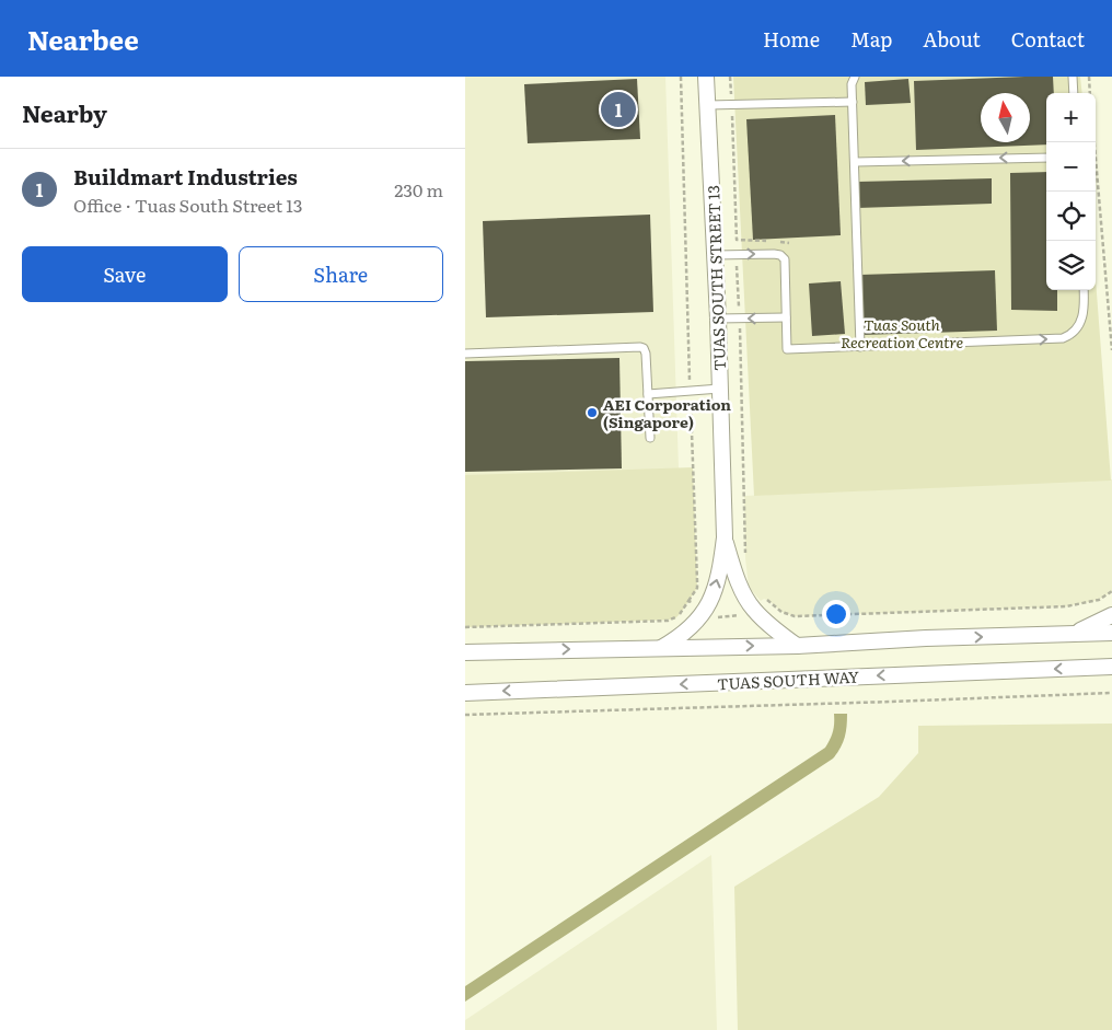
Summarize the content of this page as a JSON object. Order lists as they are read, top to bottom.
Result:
{
  "streets": {
    "street": ["TUAS SOUTH STREET 13", "TUAS SOUTH WAY"]
  },
  "parks": ["Tuas South Recreation Centre"],
  "places": ["AEI Corporation (Singapore)"],
  "north": "top",
  "page": {
    "header": "Nearbee",
    "nav": [
      "Home",
      "Map",
      "About",
      "Contact"
    ],
    "heading": "Nearby",
    "pins": "1",
    "map_buttons": ["+", "−"],
    "list": [
      {
        "mark": "1",
        "name": "Buildmart Industries",
        "note": "Office · Tuas South Street 13",
        "value": "230 m"
      }
    ],
    "buttons": ["Save", "Share"]
  }
}
